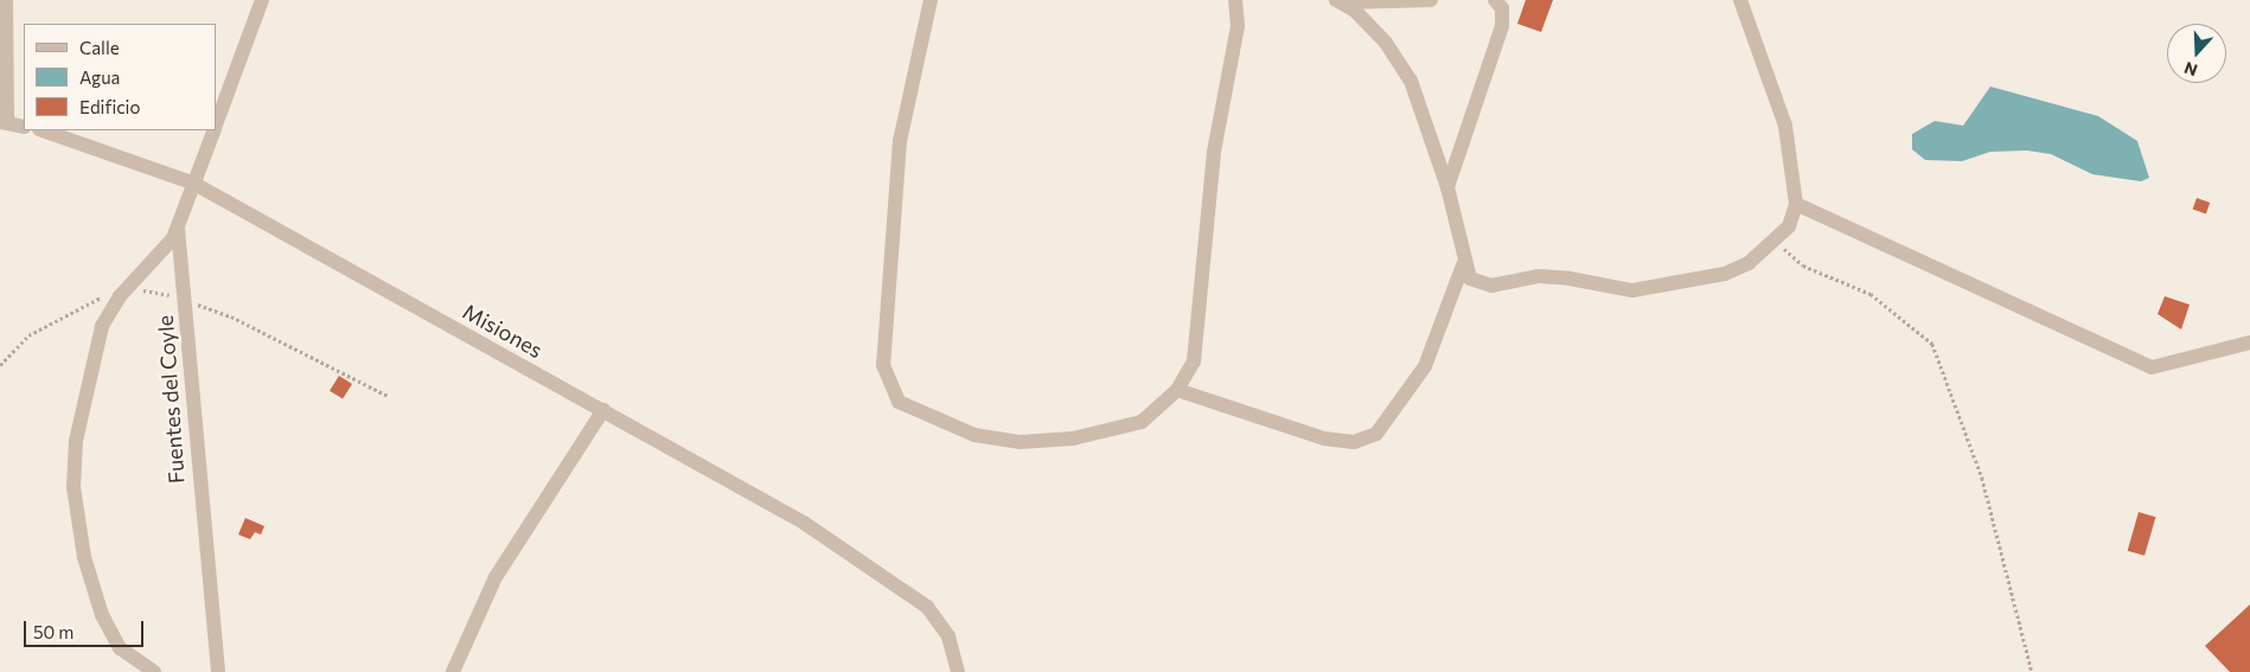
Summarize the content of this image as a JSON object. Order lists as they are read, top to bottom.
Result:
{
  "streets": {
    "street": ["Misiones", "Fuentes del Coyle"]
  },
  "crossings": [
    ["Misiones", "Fuentes del Coyle"]
  ],
  "legend": ["Calle", "Agua", "Edificio"],
  "scale_bar": "50 m",
  "north": "bottom"
}
